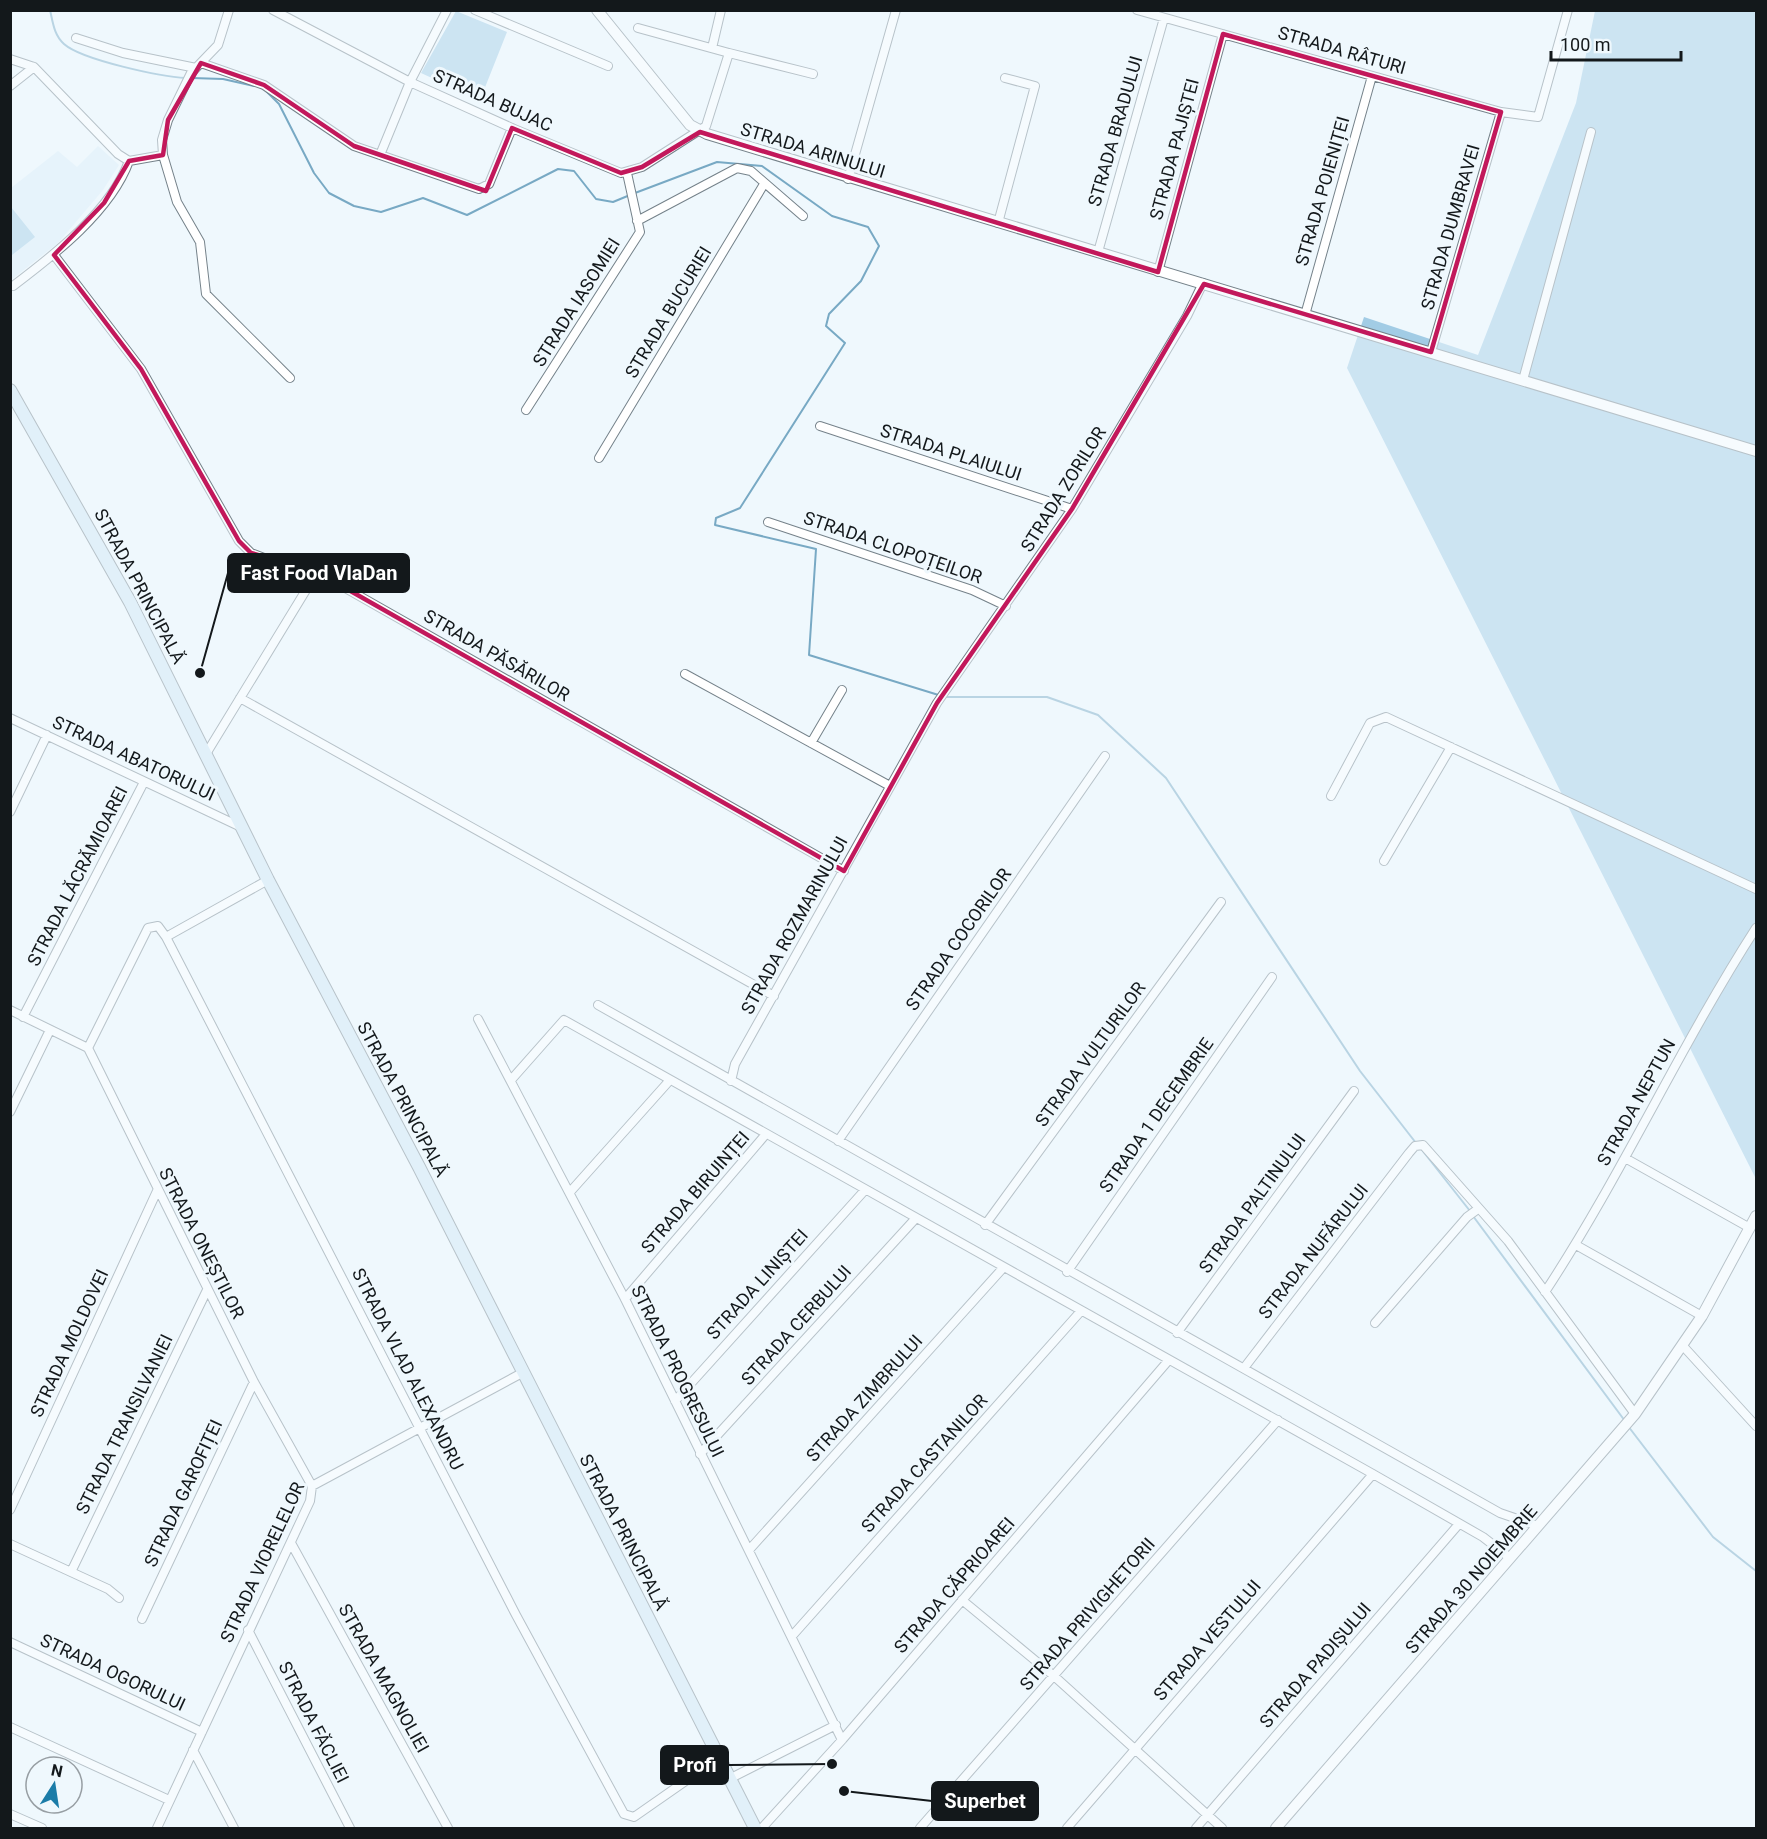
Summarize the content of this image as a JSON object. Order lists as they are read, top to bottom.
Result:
{
  "streets": {
    "main road": ["STRADA PRINCIPALĂ"],
    "street": [
      "STRADA RÂTURI",
      "STRADA BUJAC",
      "STRADA BRADULUI",
      "STRADA PAJIȘTEI",
      "STRADA ARINULUI",
      "STRADA POIENIȚEI",
      "STRADA DUMBRAVEI",
      "STRADA IASOMIEI",
      "STRADA BUCURIEI",
      "STRADA PLAIULUI",
      "STRADA ZORILOR",
      "STRADA CLOPOȚEILOR",
      "STRADA PĂSĂRILOR",
      "STRADA ABATORULUI",
      "STRADA LĂCRĂMIOAREI",
      "STRADA ROZMARINULUI",
      "STRADA COCORILOR",
      "STRADA VULTURILOR",
      "STRADA NEPTUN",
      "STRADA 1 DECEMBRIE",
      "STRADA BIRUINȚEI",
      "STRADA PALTINULUI",
      "STRADA ONEȘTILOR",
      "STRADA NUFĂRULUI",
      "STRADA LINIȘTEI",
      "STRADA CERBULUI",
      "STRADA MOLDOVEI",
      "STRADA VLAD ALEXANDRU",
      "STRADA PROGRESULUI",
      "STRADA ZIMBRULUI",
      "STRADA TRANSILVANIEI",
      "STRADA CASTANILOR",
      "STRADA GAROFIȚEI",
      "STRADA VIORELELOR",
      "STRADA 30 NOIEMBRIE",
      "STRADA CĂPRIOAREI",
      "STRADA PRIVIGHETORII",
      "STRADA VESTULUI",
      "STRADA PADIȘULUI",
      "STRADA OGORULUI",
      "STRADA MAGNOLIEI",
      "STRADA FĂCLIEI"
    ]
  },
  "crossings": [
    ["STRADA RÂTURI", "STRADA BRADULUI"],
    ["STRADA RÂTURI", "STRADA PAJIȘTEI"],
    ["STRADA RÂTURI", "STRADA POIENIȚEI"],
    ["STRADA RÂTURI", "STRADA DUMBRAVEI"],
    ["STRADA BUJAC", "STRADA IASOMIEI"],
    ["STRADA BRADULUI", "STRADA ARINULUI"],
    ["STRADA PAJIȘTEI", "STRADA ARINULUI"],
    ["STRADA ARINULUI", "STRADA POIENIȚEI"],
    ["STRADA ARINULUI", "STRADA DUMBRAVEI"],
    ["STRADA ARINULUI", "STRADA ZORILOR"],
    ["STRADA PLAIULUI", "STRADA ZORILOR"],
    ["STRADA ZORILOR", "STRADA CLOPOȚEILOR"],
    ["STRADA ZORILOR", "STRADA ROZMARINULUI"],
    ["STRADA PRINCIPALĂ", "STRADA ABATORULUI"],
    ["STRADA PRINCIPALĂ", "STRADA VLAD ALEXANDRU"],
    ["STRADA PRINCIPALĂ", "STRADA VIORELELOR"],
    ["STRADA PĂSĂRILOR", "STRADA ROZMARINULUI"],
    ["STRADA ABATORULUI", "STRADA LĂCRĂMIOAREI"],
    ["STRADA BIRUINȚEI", "STRADA PROGRESULUI"],
    ["STRADA ONEȘTILOR", "STRADA MOLDOVEI"],
    ["STRADA ONEȘTILOR", "STRADA TRANSILVANIEI"],
    ["STRADA ONEȘTILOR", "STRADA GAROFIȚEI"],
    ["STRADA ONEȘTILOR", "STRADA VIORELELOR"],
    ["STRADA LINIȘTEI", "STRADA PROGRESULUI"],
    ["STRADA CERBULUI", "STRADA PROGRESULUI"],
    ["STRADA VLAD ALEXANDRU", "STRADA VIORELELOR"],
    ["STRADA PROGRESULUI", "STRADA ZIMBRULUI"],
    ["STRADA PROGRESULUI", "STRADA CASTANILOR"],
    ["STRADA PROGRESULUI", "STRADA CĂPRIOAREI"],
    ["STRADA VIORELELOR", "STRADA OGORULUI"],
    ["STRADA VIORELELOR", "STRADA MAGNOLIEI"],
    ["STRADA VIORELELOR", "STRADA FĂCLIEI"]
  ],
  "places": ["Fast Food VlaDan", "Profi", "Superbet"],
  "scale_bar": "100 m",
  "north": "top"
}
